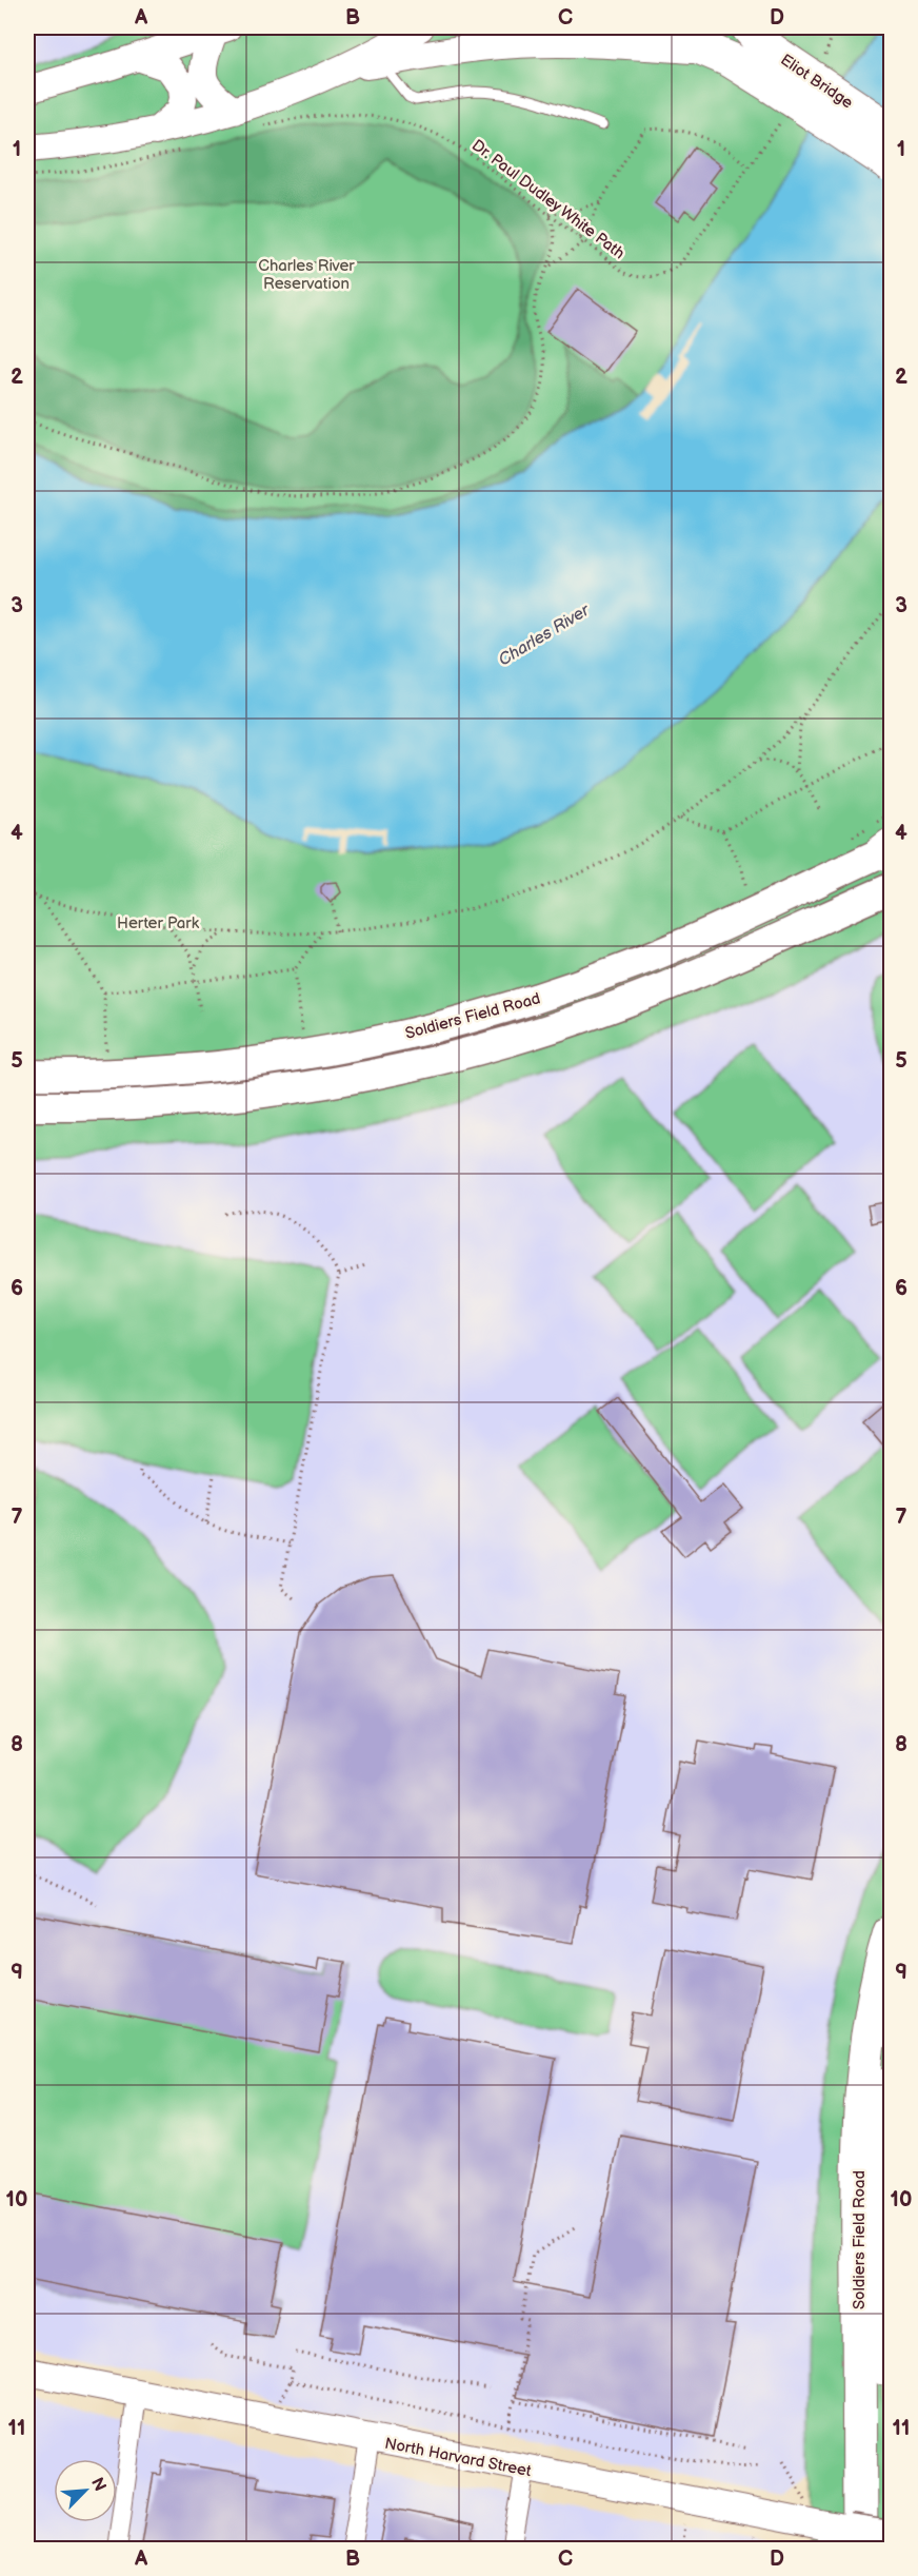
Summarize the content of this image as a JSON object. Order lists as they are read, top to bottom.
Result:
{
  "streets": {
    "highway": ["Eliot Bridge", "Soldiers Field Road"],
    "main road": ["North Harvard Street"],
    "path": ["Dr. Paul Dudley White Path"]
  },
  "crossings": [
    ["Soldiers Field Road", "North Harvard Street"]
  ],
  "water": ["Charles River"],
  "parks": ["Charles River Reservation", "Herter Park"],
  "north": "top right",
  "grid": {
    "columns": [
      "A",
      "B",
      "C",
      "D"
    ],
    "rows": [
      "1",
      "2",
      "3",
      "4",
      "5",
      "6",
      "7",
      "8",
      "9",
      "10",
      "11"
    ]
  }
}
